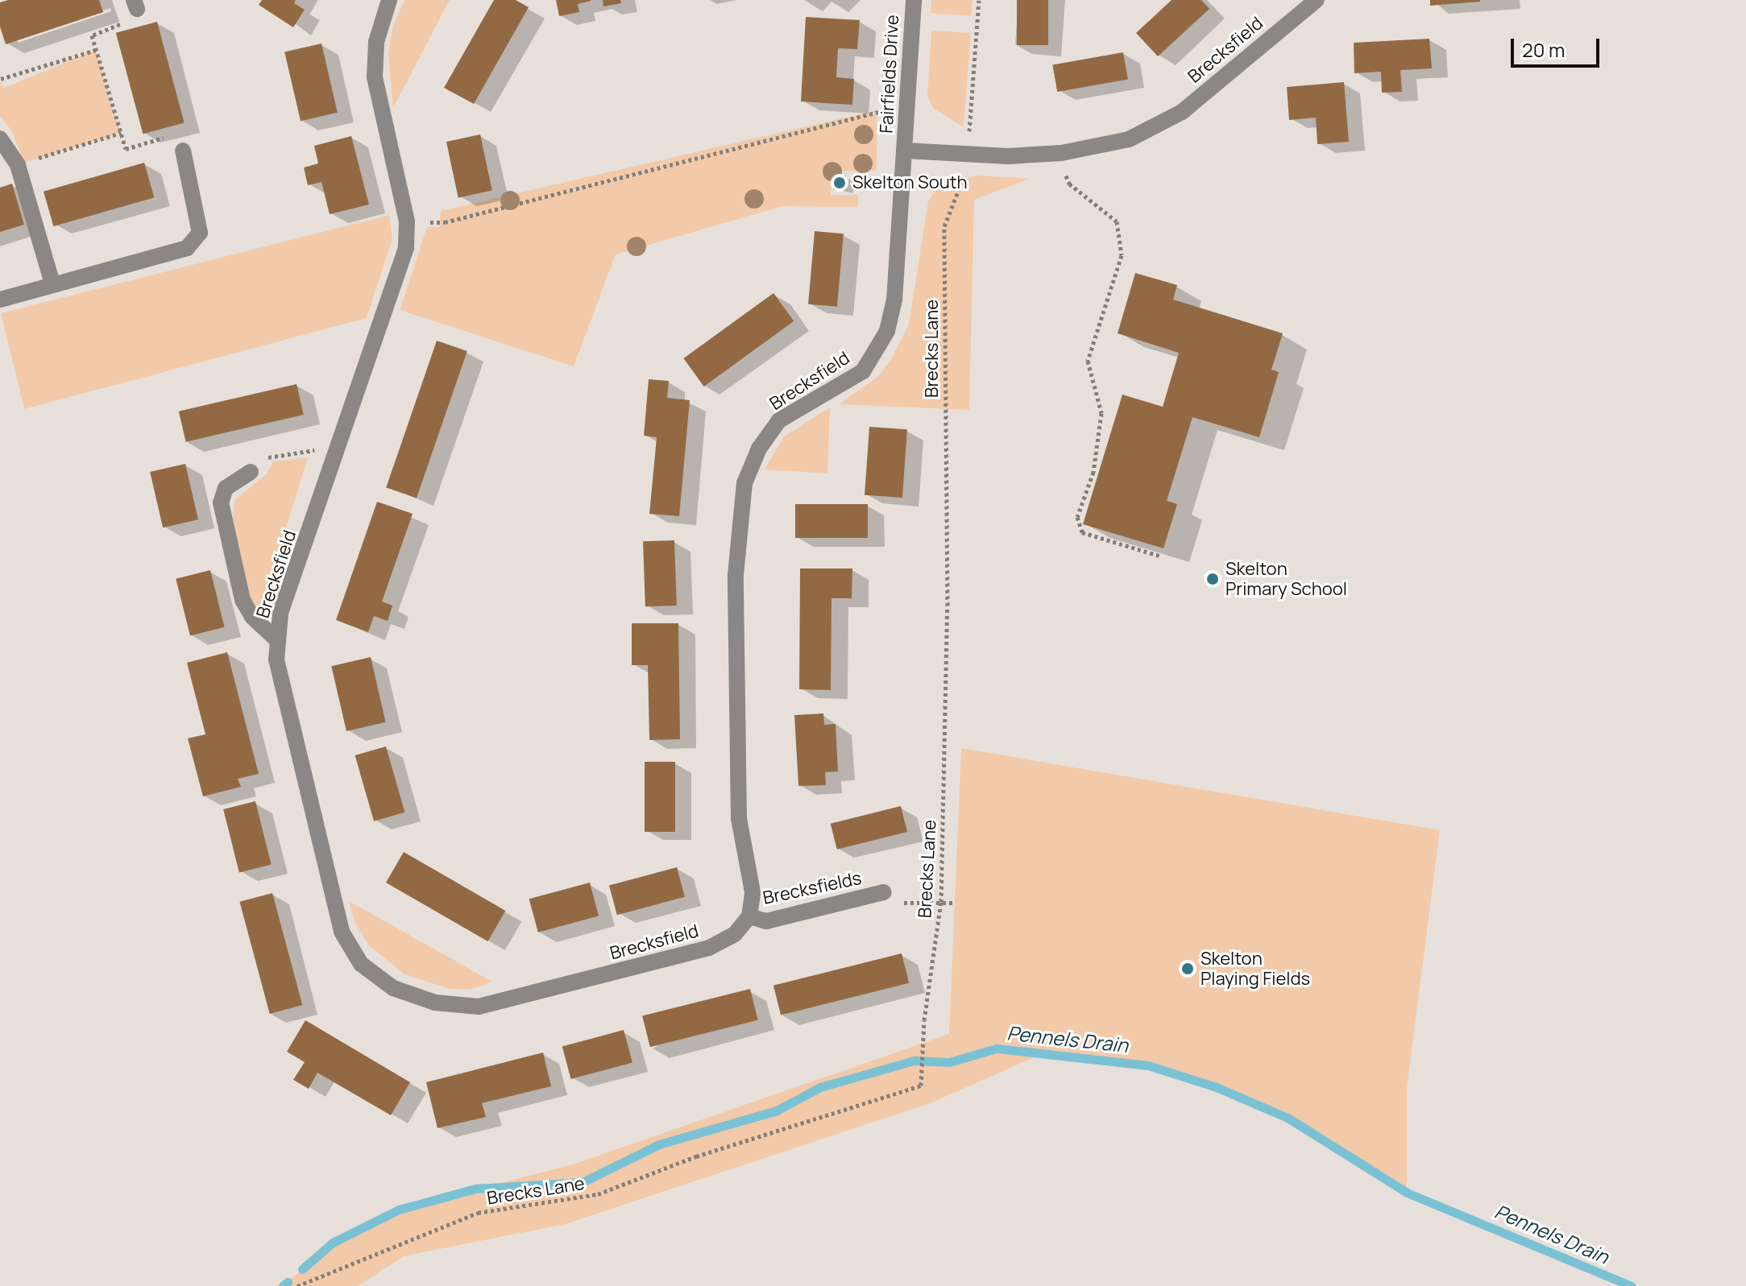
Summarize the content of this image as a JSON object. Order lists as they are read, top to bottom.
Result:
{
  "streets": {
    "street": ["Brecksfield", "Fairfields Drive", "Brecksfields"],
    "path": ["Brecks Lane"]
  },
  "crossings": [
    ["Brecksfield", "Fairfields Drive"],
    ["Brecksfield", "Brecks Lane"],
    ["Brecksfield", "Brecksfields"]
  ],
  "water": ["Pennels Drain"],
  "places": ["Skelton South", "Skelton Primary School", "Skelton Playing Fields"],
  "scale_bar": "20 m"
}
